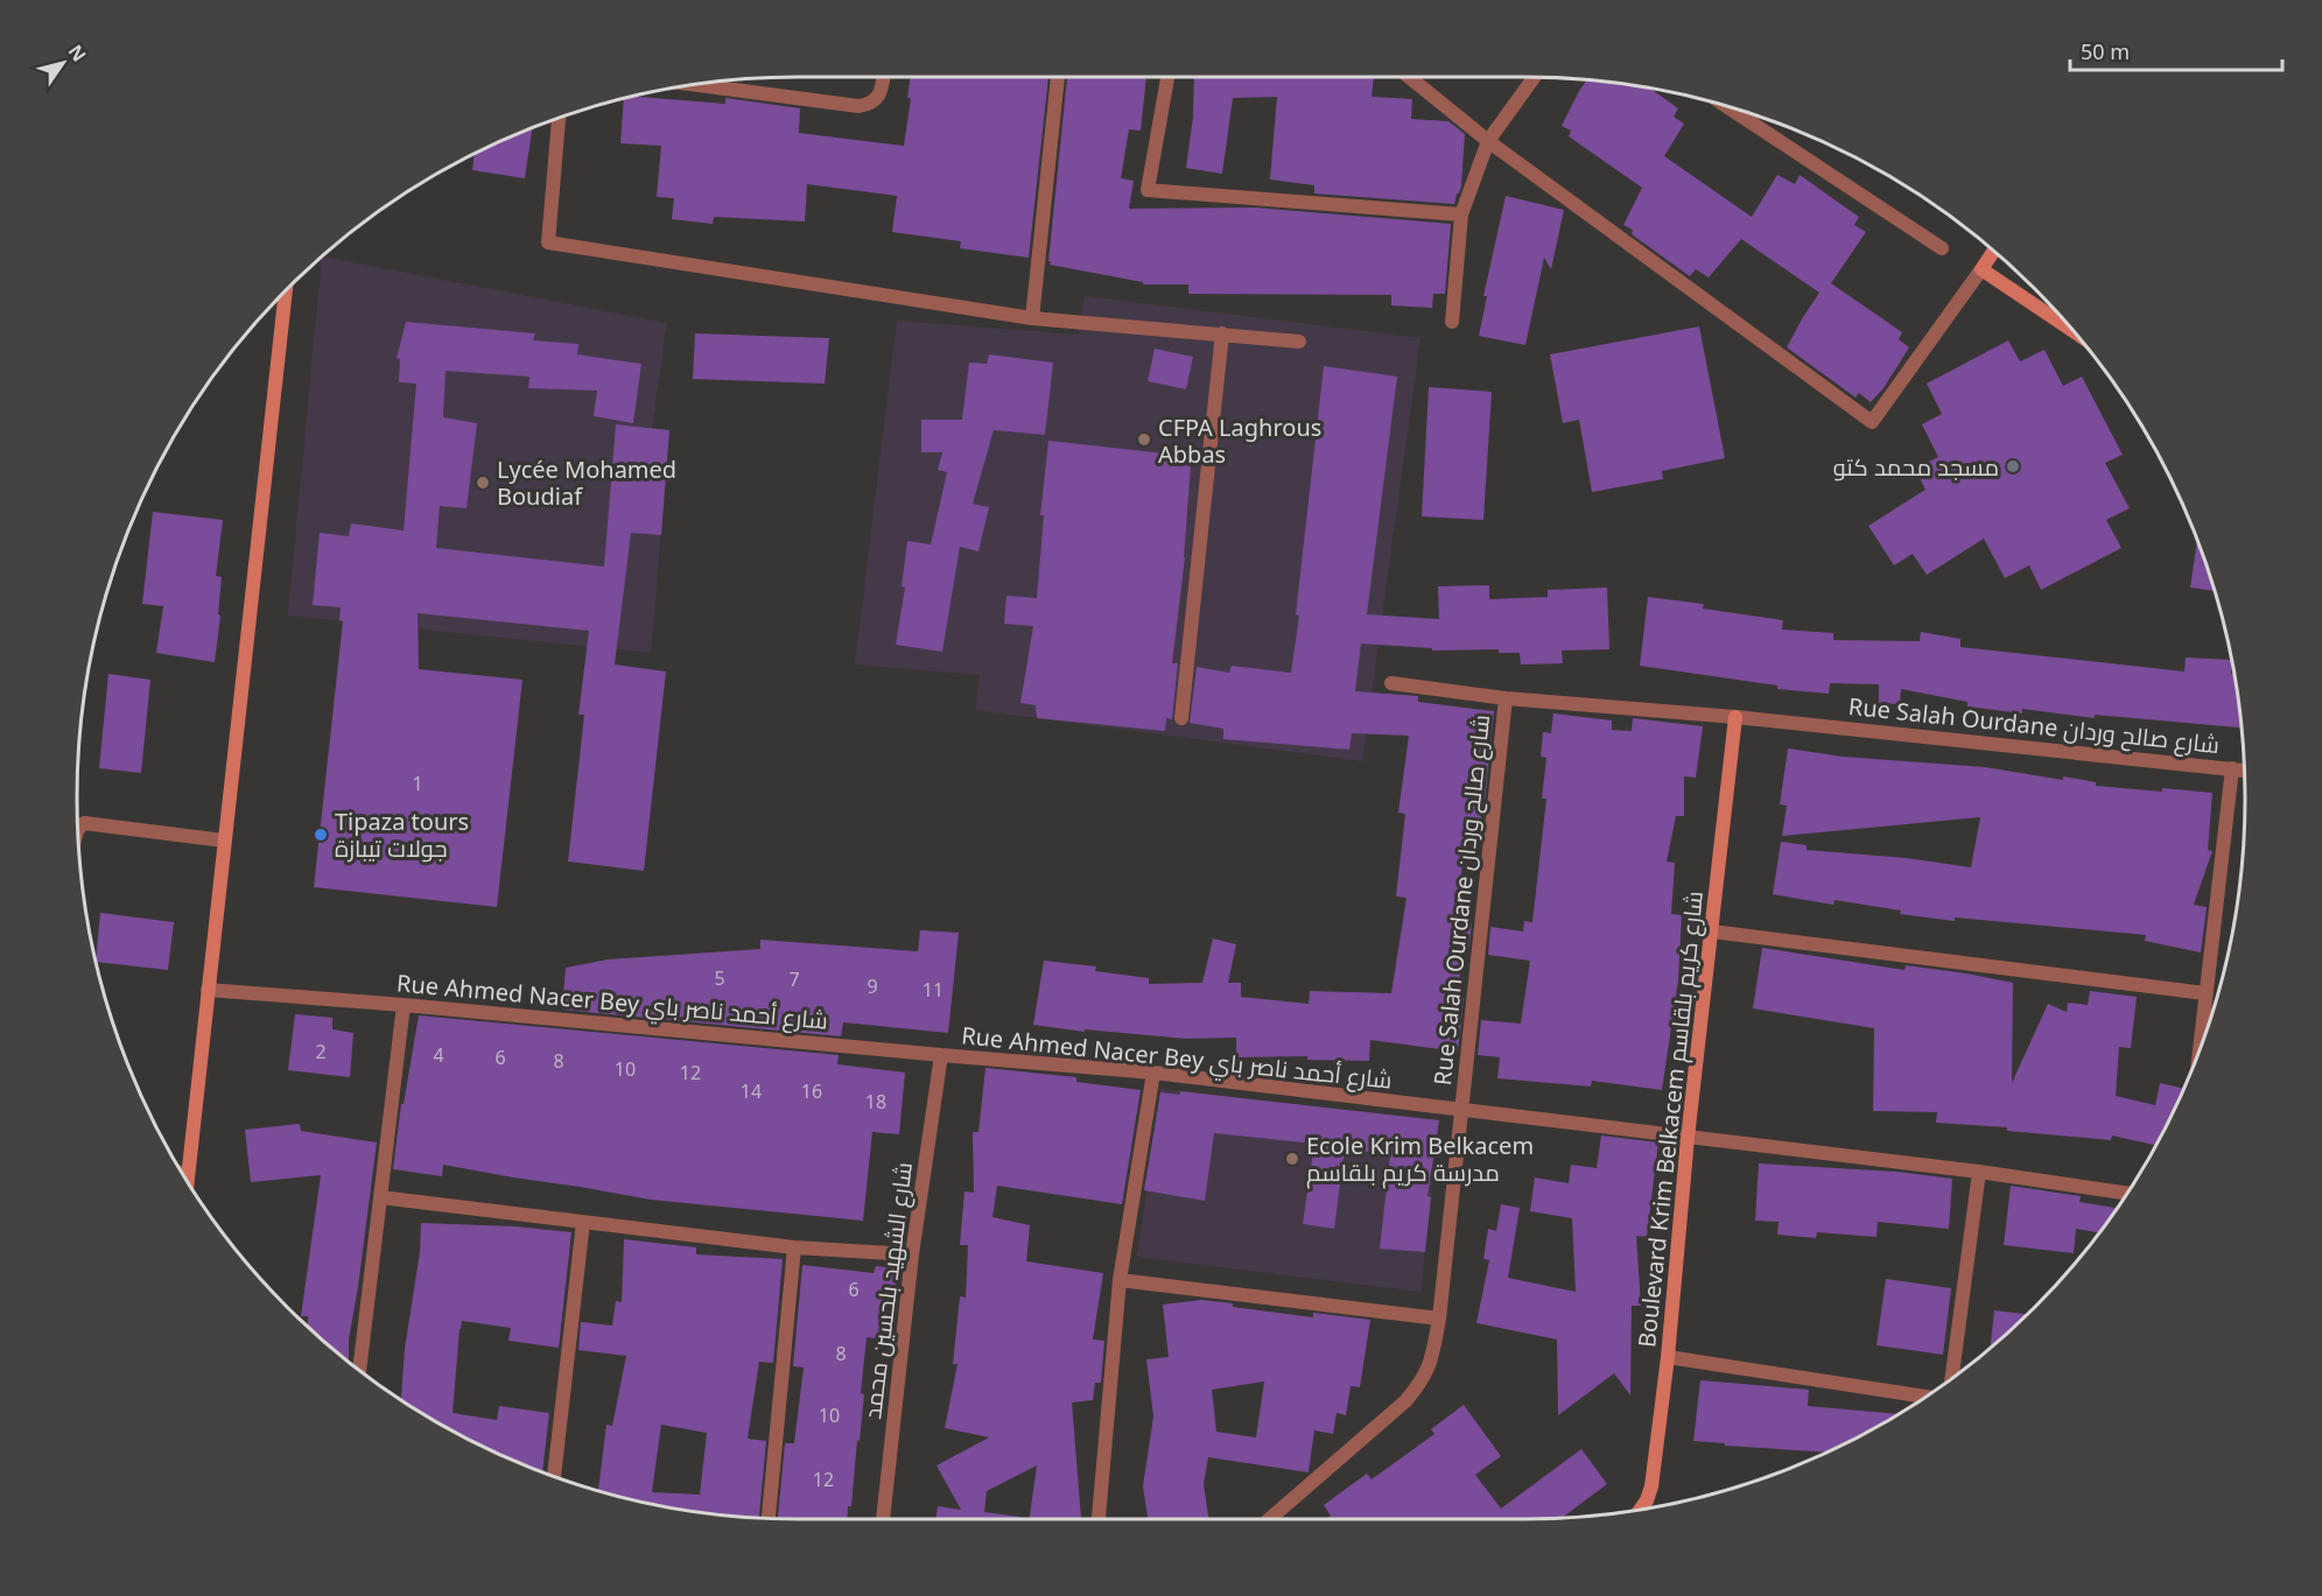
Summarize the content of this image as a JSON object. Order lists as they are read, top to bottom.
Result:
{
  "streets": {
    "street": [
      "Rue Salah Ourdane شارع صالح وردان",
      "Rue Ahmed Nacer Bey شارع أحمد ناصر باي",
      "Boulevard Krim Belkacem شارع كريم بلقاسم",
      "شارع الشهيد بلحسين محمد"
    ]
  },
  "crossings": [
    ["Rue Salah Ourdane شارع صالح وردان", "Rue Ahmed Nacer Bey شارع أحمد ناصر باي"],
    ["Rue Salah Ourdane شارع صالح وردان", "Boulevard Krim Belkacem شارع كريم بلقاسم"],
    ["Rue Ahmed Nacer Bey شارع أحمد ناصر باي", "Boulevard Krim Belkacem شارع كريم بلقاسم"],
    ["Rue Ahmed Nacer Bey شارع أحمد ناصر باي", "شارع الشهيد بلحسين محمد"]
  ],
  "places": [
    "CFPA Laghrous Abbas",
    "مسجد محمد كتو",
    "Lycée Mohamed Boudiaf",
    "Tipaza tours جولات تيبازة",
    "Ecole Krim Belkacem مدرسة كريم بلقاسم"
  ],
  "house_numbers": [
    "1",
    "5",
    "7",
    "9",
    "11",
    "2",
    "4",
    "6",
    "8",
    "10",
    "12",
    "14",
    "16",
    "18",
    "6",
    "8",
    "10",
    "12"
  ],
  "scale_bar": "50 m",
  "north": "top right"
}
